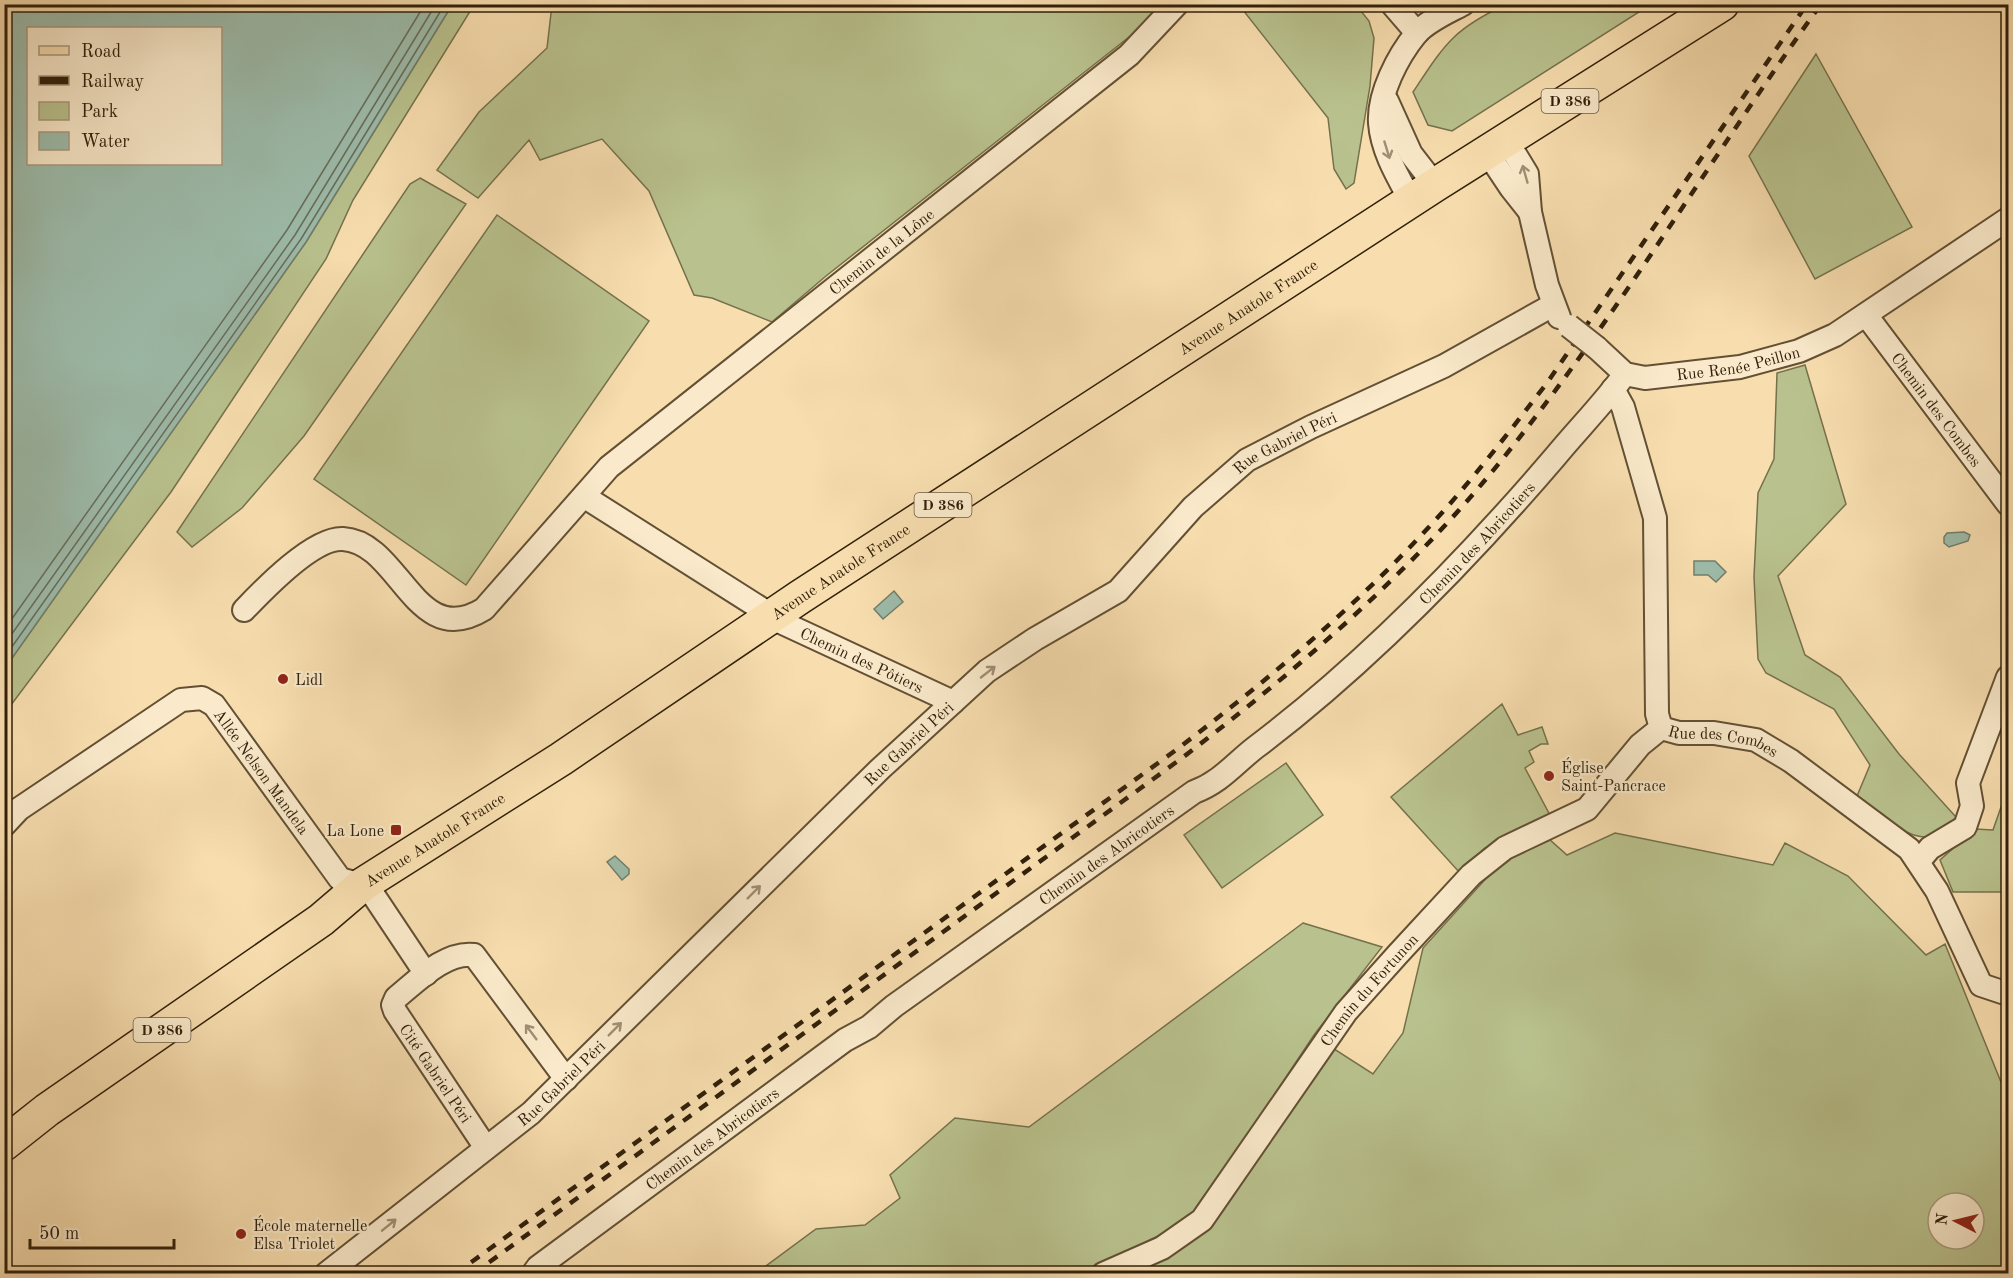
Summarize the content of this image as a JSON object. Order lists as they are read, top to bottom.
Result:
{
  "streets": {
    "main road": ["D 386", "Avenue Anatole France"],
    "street": [
      "Chemin de la Lône",
      "Rue Renée Peillon",
      "Chemin des Combes",
      "Rue Gabriel Péri",
      "Chemin des Abricotiers",
      "Chemin des Pôtiers",
      "Rue des Combes",
      "Allée Nelson Mandela",
      "Chemin du Fortunon",
      "Cité Gabriel Péri"
    ]
  },
  "crossings": [
    ["Avenue Anatole France", "Chemin des Pôtiers"],
    ["Avenue Anatole France", "Allée Nelson Mandela"],
    ["Rue Renée Peillon", "Chemin des Combes"],
    ["Rue Renée Peillon", "Chemin des Abricotiers"],
    ["Rue Renée Peillon", "Rue des Combes"],
    ["Rue Gabriel Péri", "Chemin des Pôtiers"],
    ["Rue Gabriel Péri", "Cité Gabriel Péri"],
    ["Chemin des Abricotiers", "Rue des Combes"],
    ["Rue des Combes", "Chemin du Fortunon"]
  ],
  "one_way": ["Rue Gabriel Péri", "Cité Gabriel Péri"],
  "places": {
    "other": ["Lidl", "Église Saint-Pancrace", "École maternelle Elsa Triolet"],
    "transit": ["La Lone"]
  },
  "legend": [
    "Road",
    "Railway",
    "Park",
    "Water"
  ],
  "scale_bar": "50 m",
  "north": "left"
}
